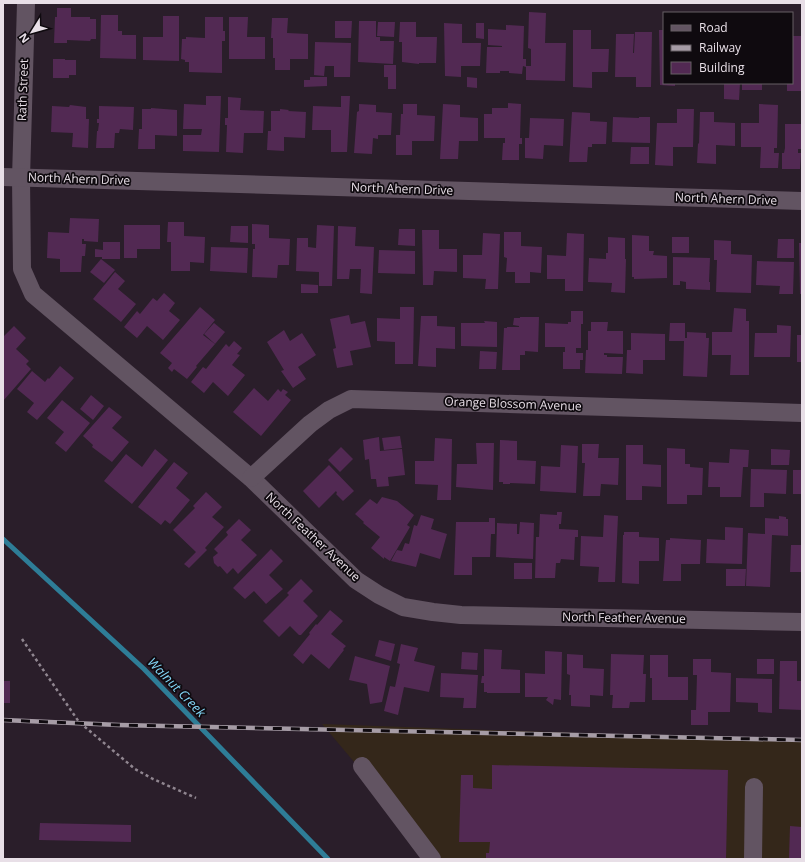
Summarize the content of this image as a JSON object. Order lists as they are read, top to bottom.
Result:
{
  "streets": {
    "street": [
      "Rath Street",
      "North Ahern Drive",
      "Orange Blossom Avenue",
      "North Feather Avenue"
    ]
  },
  "crossings": [
    ["Rath Street", "North Ahern Drive"],
    ["Rath Street", "North Feather Avenue"],
    ["North Ahern Drive", "North Feather Avenue"],
    ["Orange Blossom Avenue", "North Feather Avenue"]
  ],
  "water": ["Walnut Creek"],
  "legend": ["Road", "Railway", "Building"],
  "north": "bottom left"
}
